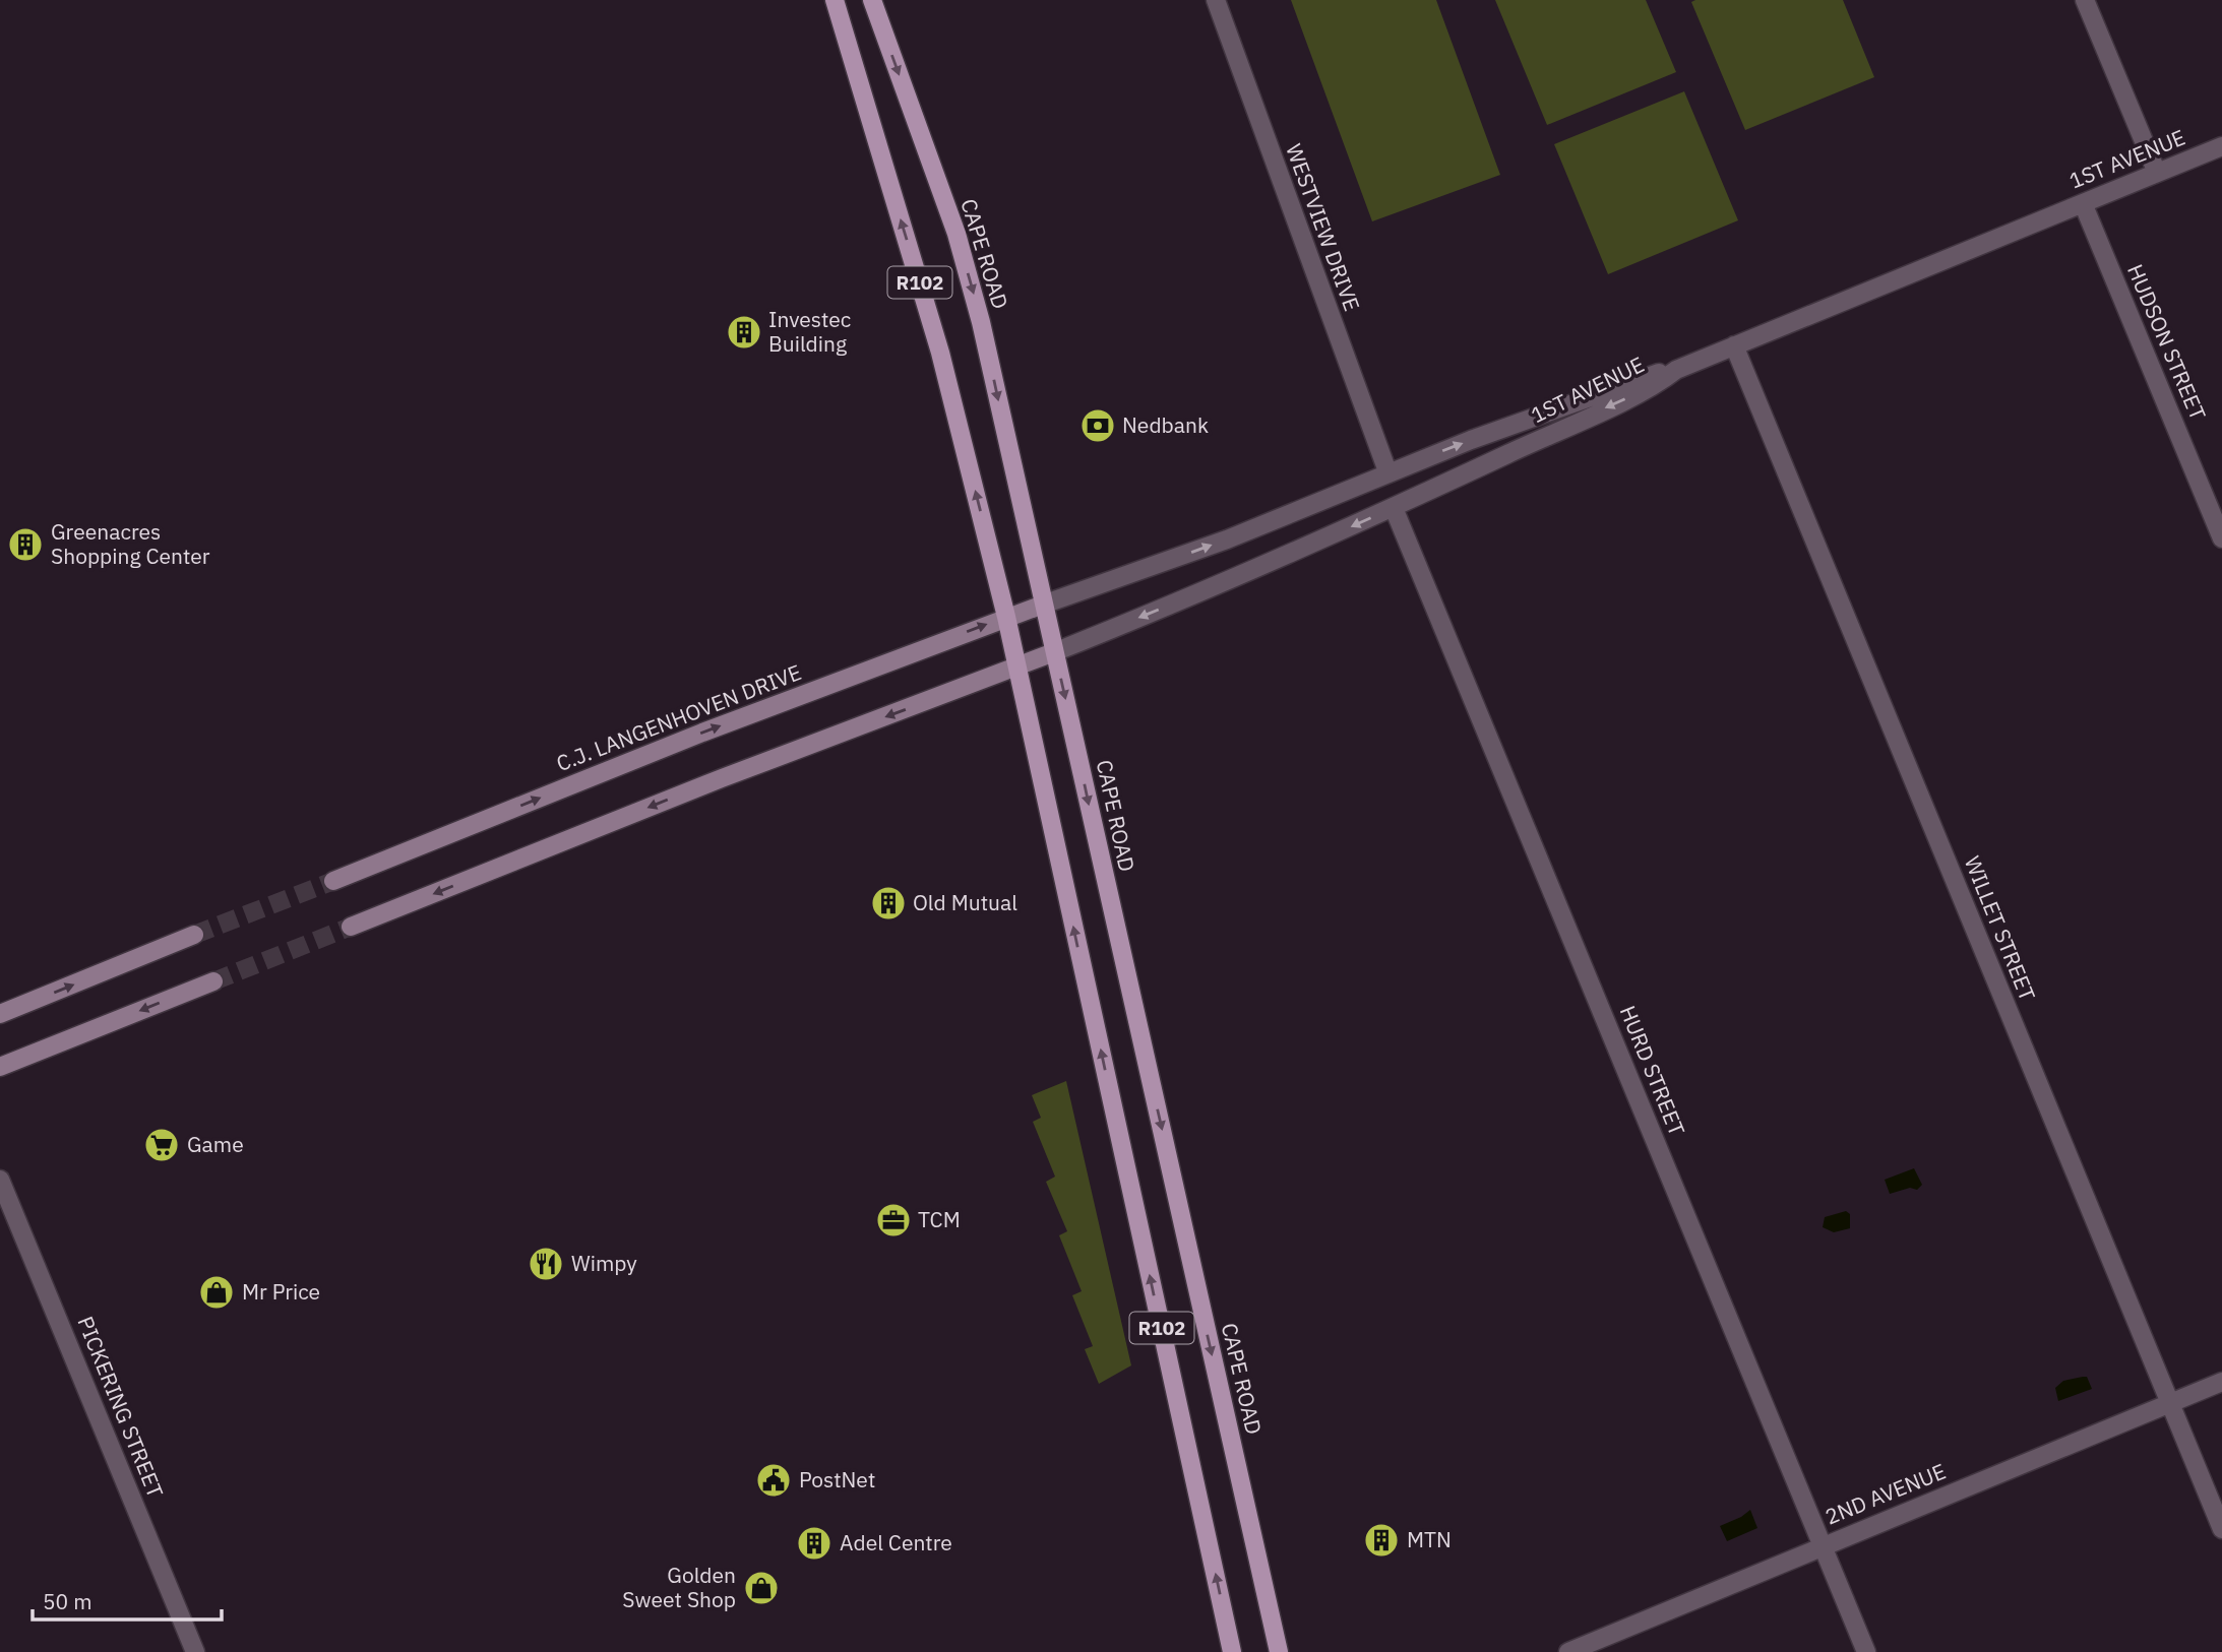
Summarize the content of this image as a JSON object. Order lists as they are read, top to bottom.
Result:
{
  "streets": {
    "main road": ["CAPE ROAD", "R102", "C.J. LANGENHOVEN DRIVE"],
    "street": [
      "1ST AVENUE",
      "WESTVIEW DRIVE",
      "HUDSON STREET",
      "WILLET STREET",
      "HURD STREET",
      "PICKERING STREET",
      "2ND AVENUE"
    ]
  },
  "crossings": [
    ["1ST AVENUE", "WESTVIEW DRIVE"],
    ["1ST AVENUE", "CAPE ROAD"],
    ["1ST AVENUE", "HUDSON STREET"],
    ["1ST AVENUE", "C.J. LANGENHOVEN DRIVE"],
    ["1ST AVENUE", "WILLET STREET"],
    ["1ST AVENUE", "HURD STREET"],
    ["CAPE ROAD", "C.J. LANGENHOVEN DRIVE"],
    ["R102", "C.J. LANGENHOVEN DRIVE"],
    ["WILLET STREET", "2ND AVENUE"],
    ["HURD STREET", "2ND AVENUE"]
  ],
  "places": {
    "building": [
      "Investec Building",
      "Greenacres Shopping Center",
      "Old Mutual",
      "MTN",
      "Adel Centre"
    ],
    "bank": ["Nedbank"],
    "supermarket": ["Game"],
    "office": ["TCM"],
    "restaurant": ["Wimpy"],
    "shop": ["Mr Price", "Golden Sweet Shop"],
    "public building": ["PostNet"]
  },
  "scale_bar": "50 m"
}
